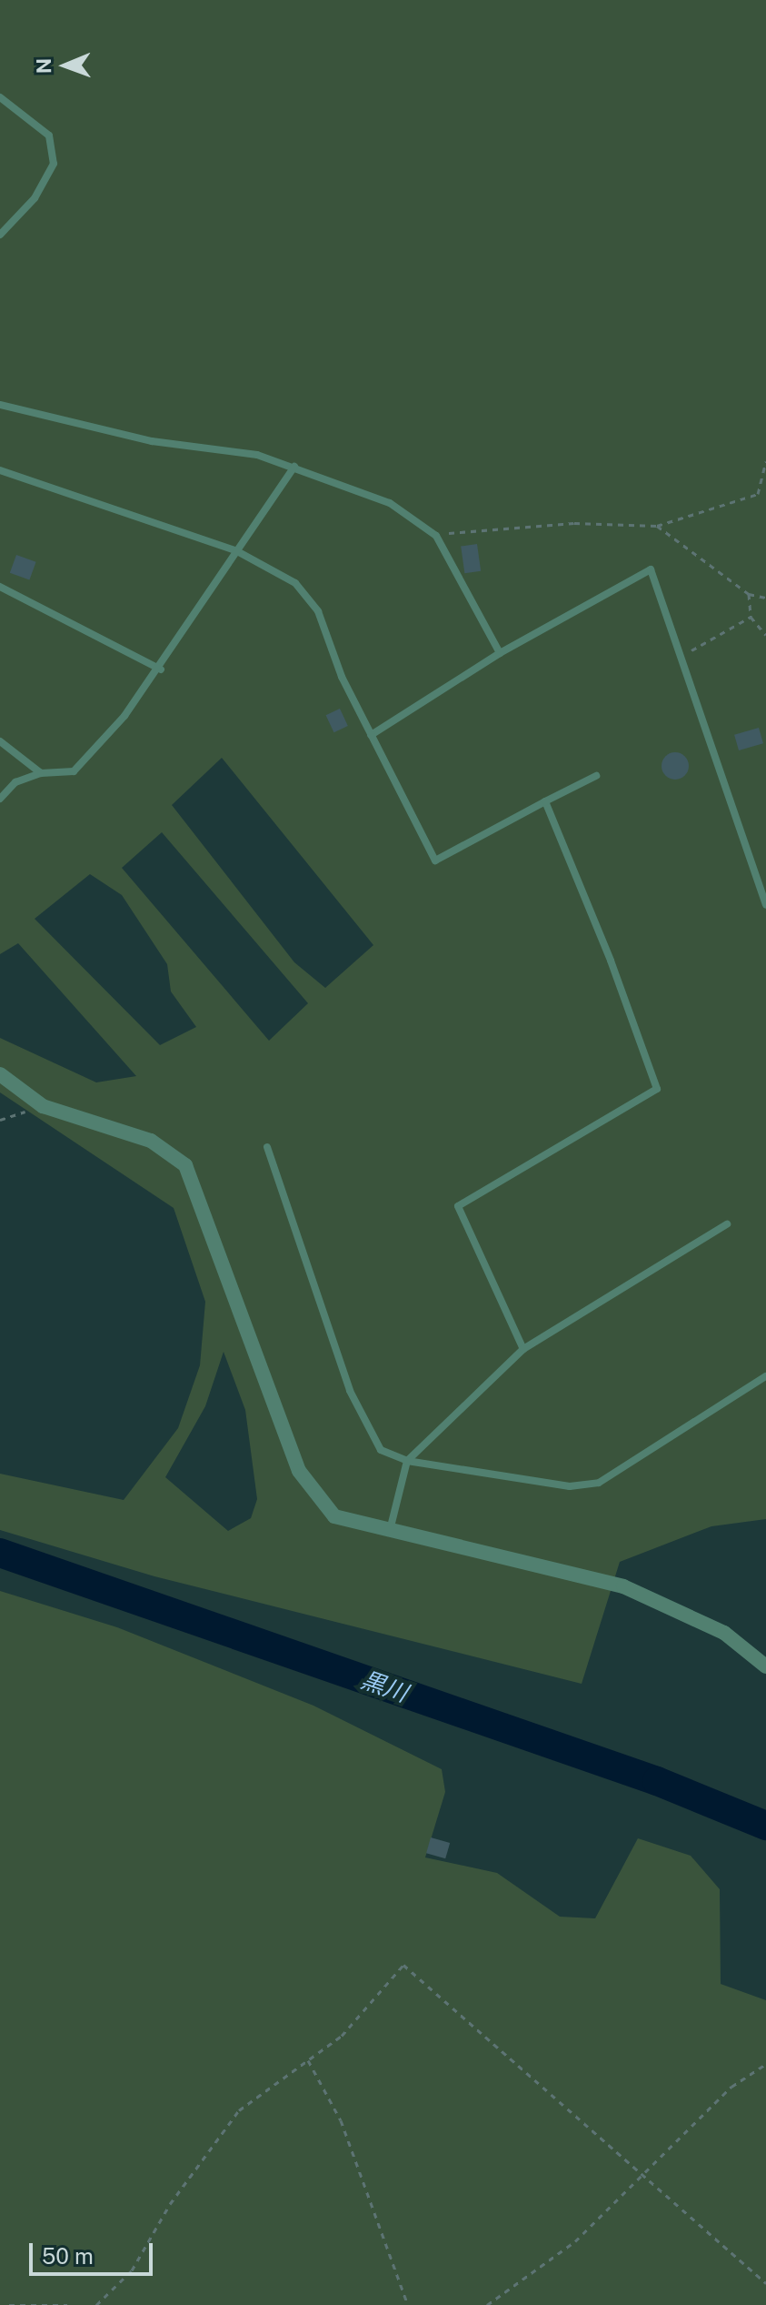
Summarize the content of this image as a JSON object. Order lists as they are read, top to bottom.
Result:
{
  "water": ["黒川"],
  "scale_bar": "50 m",
  "north": "left"
}
